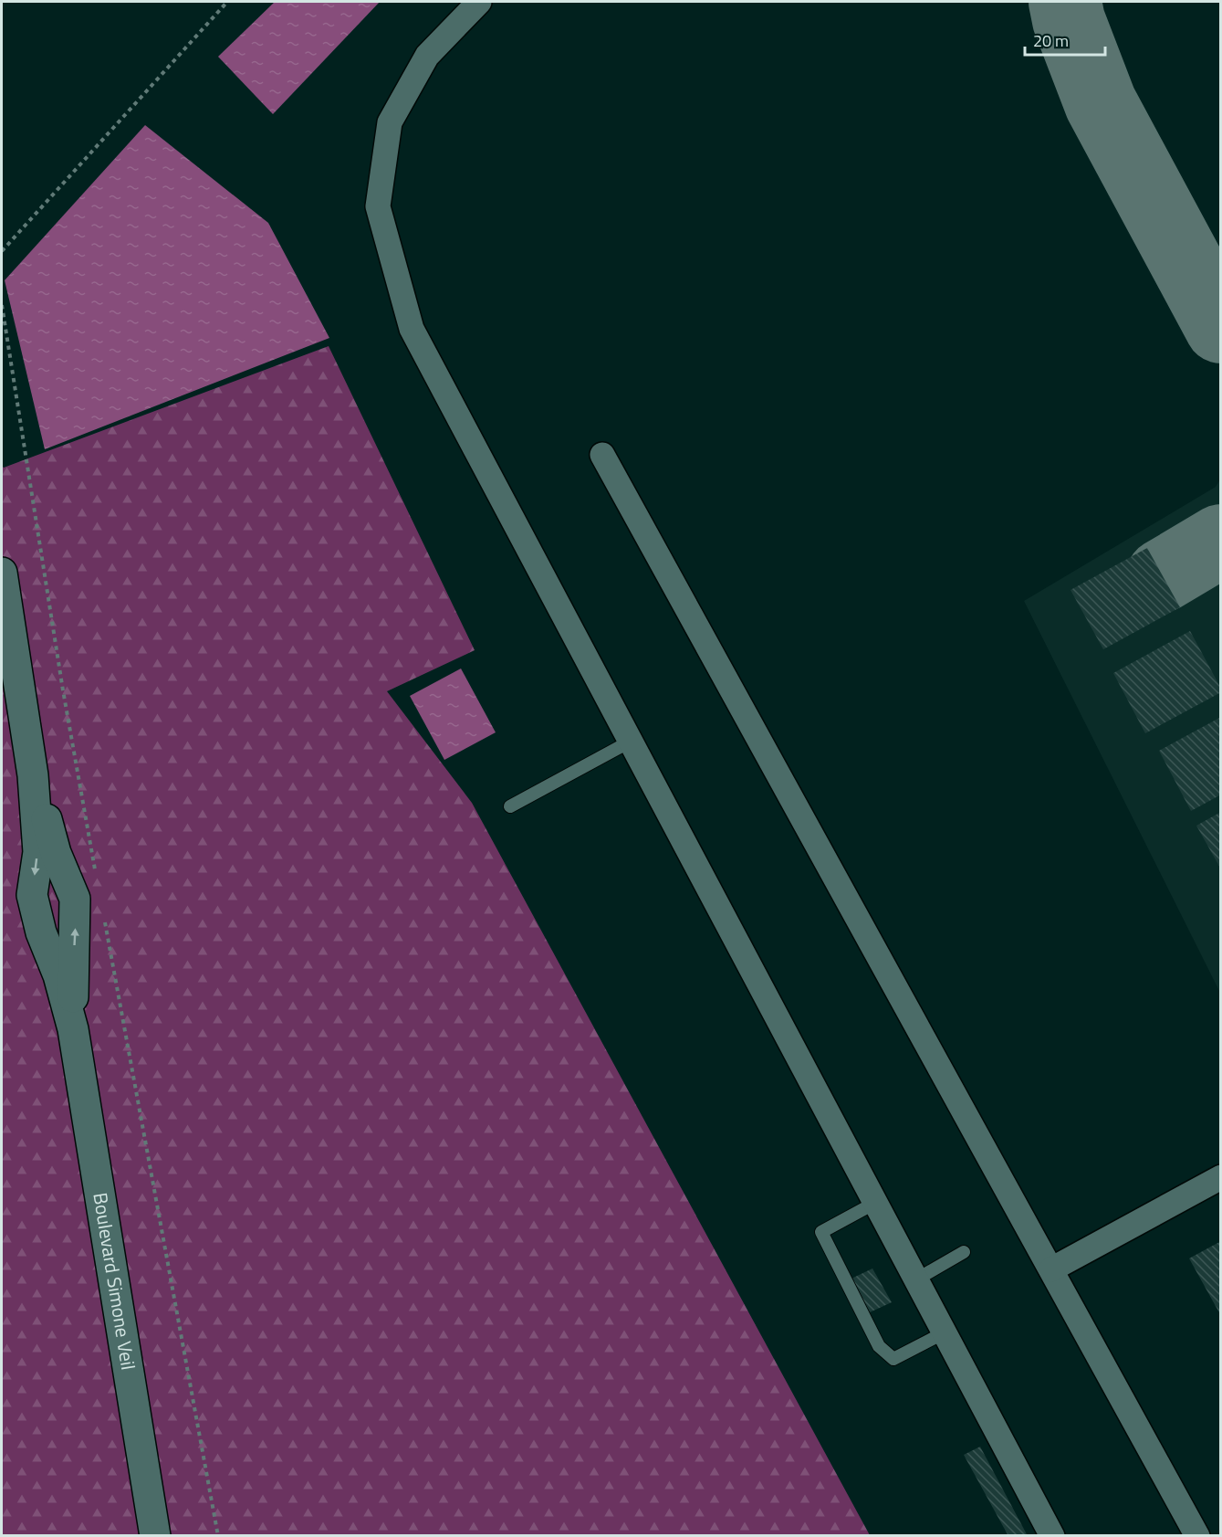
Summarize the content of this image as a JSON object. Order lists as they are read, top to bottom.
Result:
{
  "streets": {
    "main road": ["Boulevard Simone Veil"]
  },
  "scale_bar": "20 m"
}
